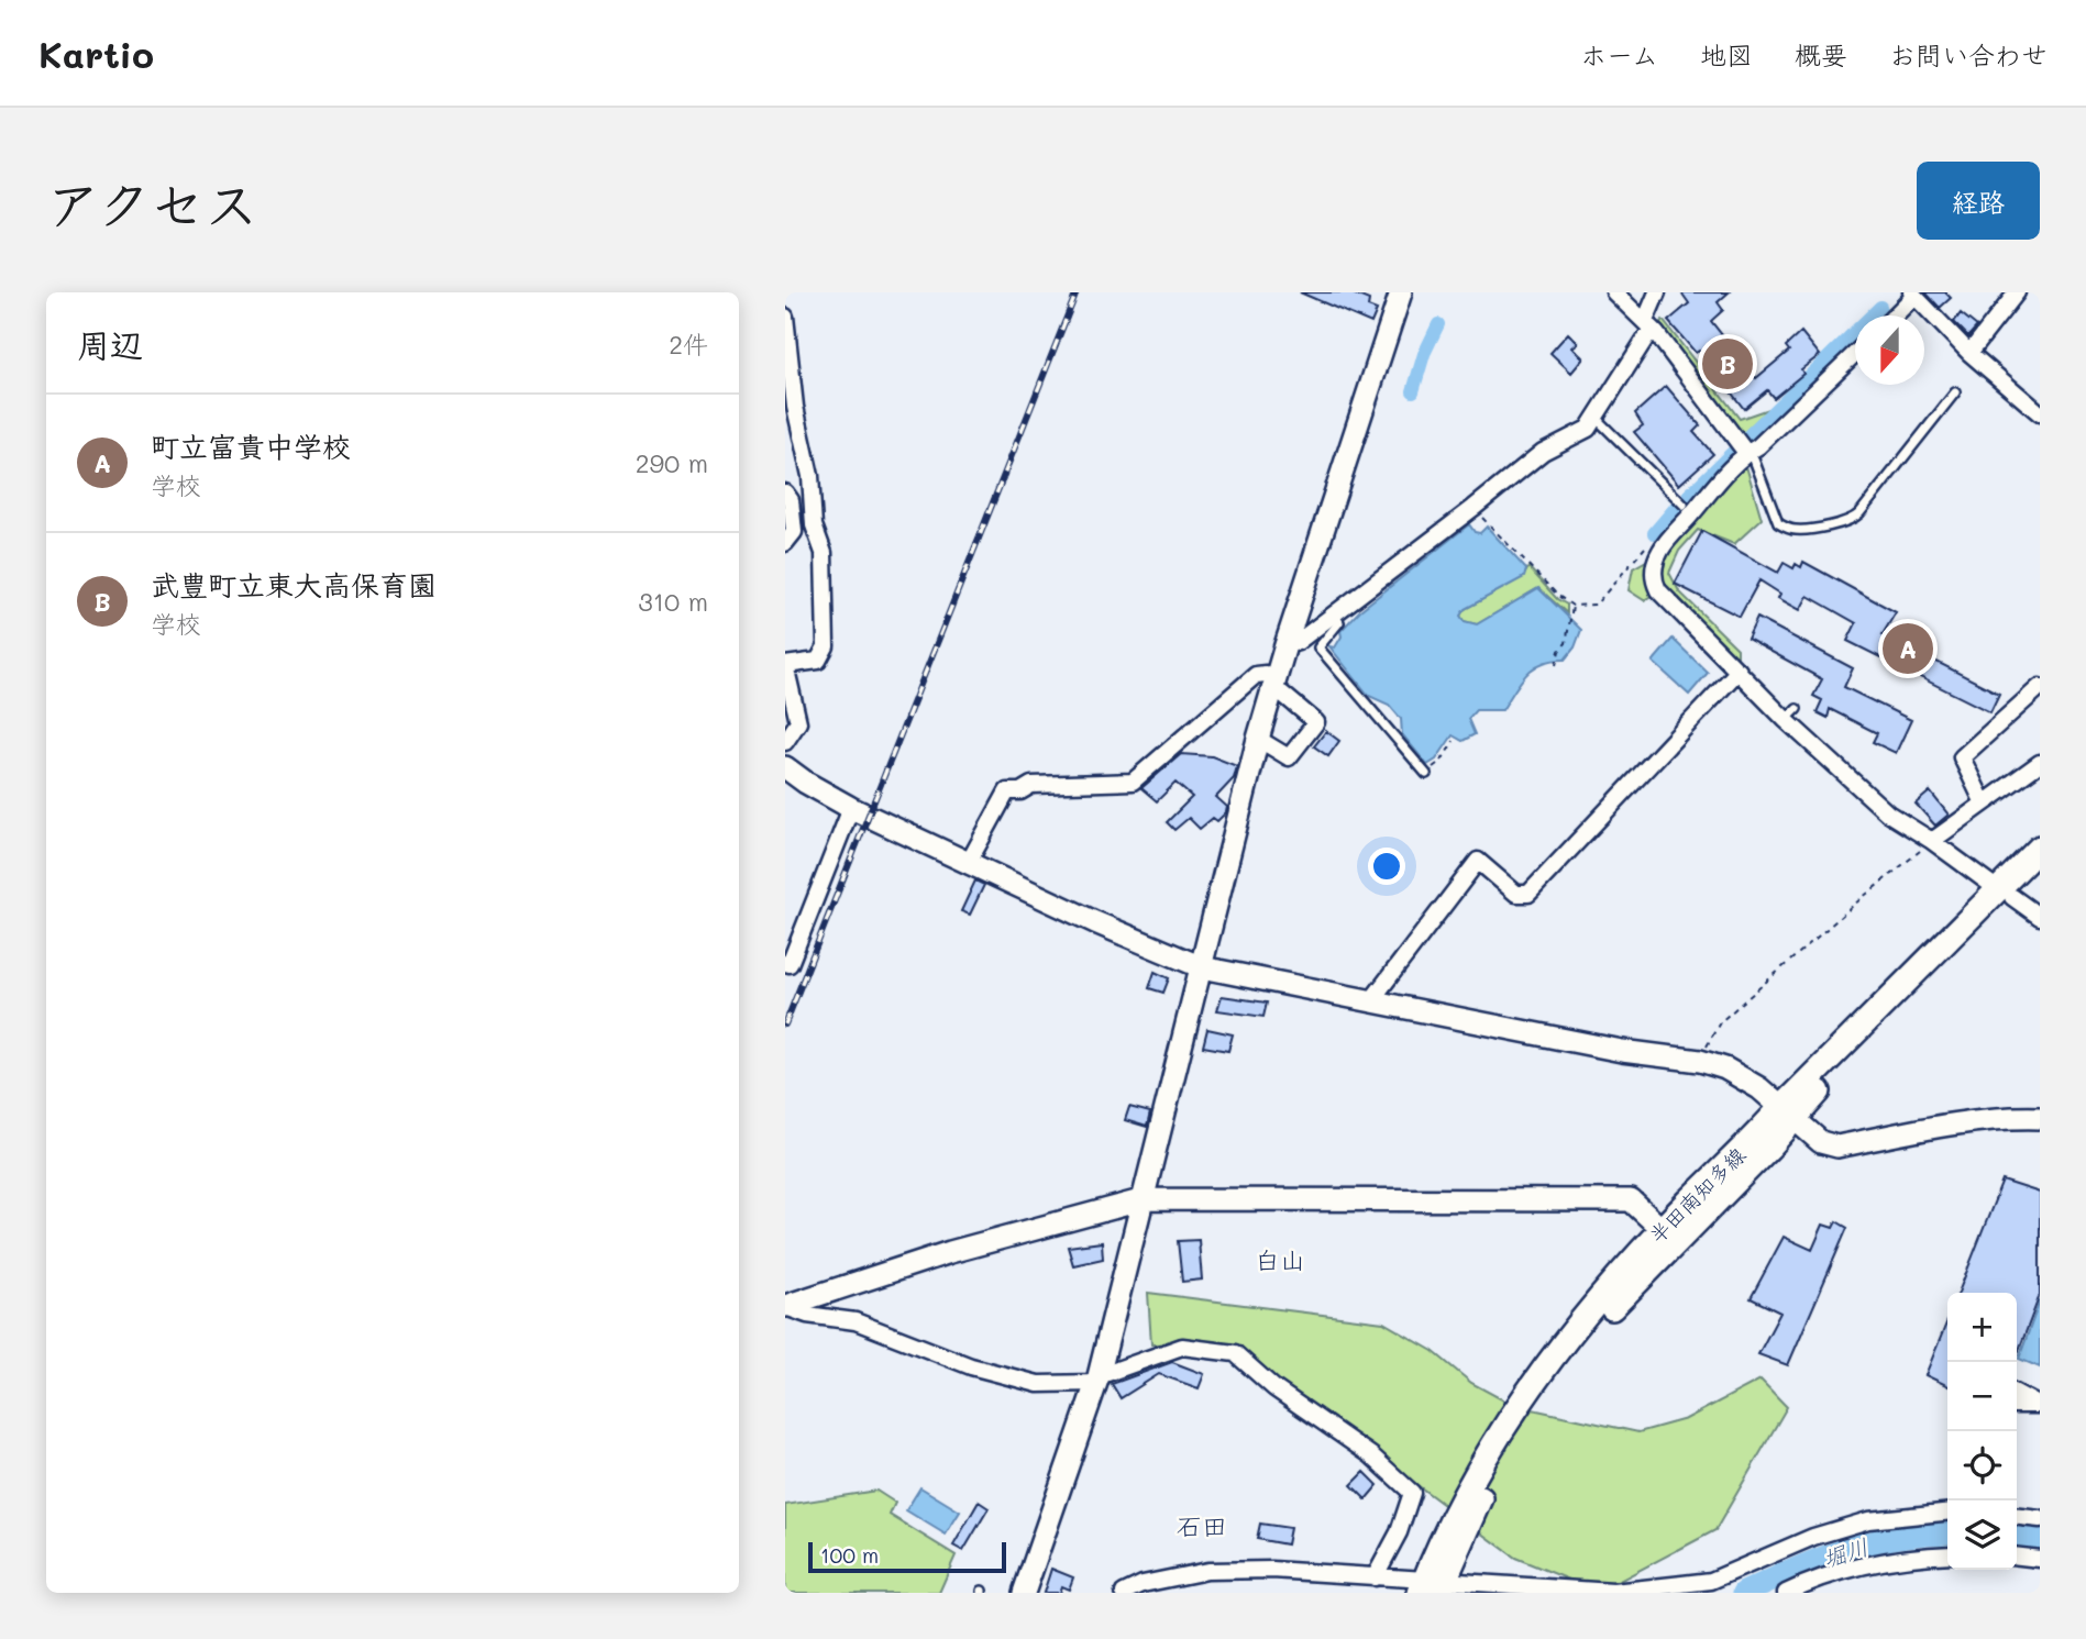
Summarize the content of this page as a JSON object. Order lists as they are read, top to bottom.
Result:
{
  "streets": {
    "main road": ["半田南知多線"]
  },
  "districts": ["白山", "石田"],
  "water": ["堀川"],
  "scale_bar": "100 m",
  "north": "bottom",
  "page": {
    "header": "Kartio",
    "nav": [
      "ホーム",
      "地図",
      "概要",
      "お問い合わせ"
    ],
    "title": "アクセス",
    "buttons": "経路",
    "heading": ["周辺", "2件"],
    "pins": ["B", "A"],
    "list": [
      {
        "mark": "A",
        "name": "町立富貴中学校",
        "note": "学校",
        "value": "290 m"
      },
      {
        "mark": "B",
        "name": "武豊町立東大高保育園",
        "note": "学校",
        "value": "310 m"
      }
    ],
    "map_buttons": ["+", "−"],
    "scale": "100 m"
  }
}
